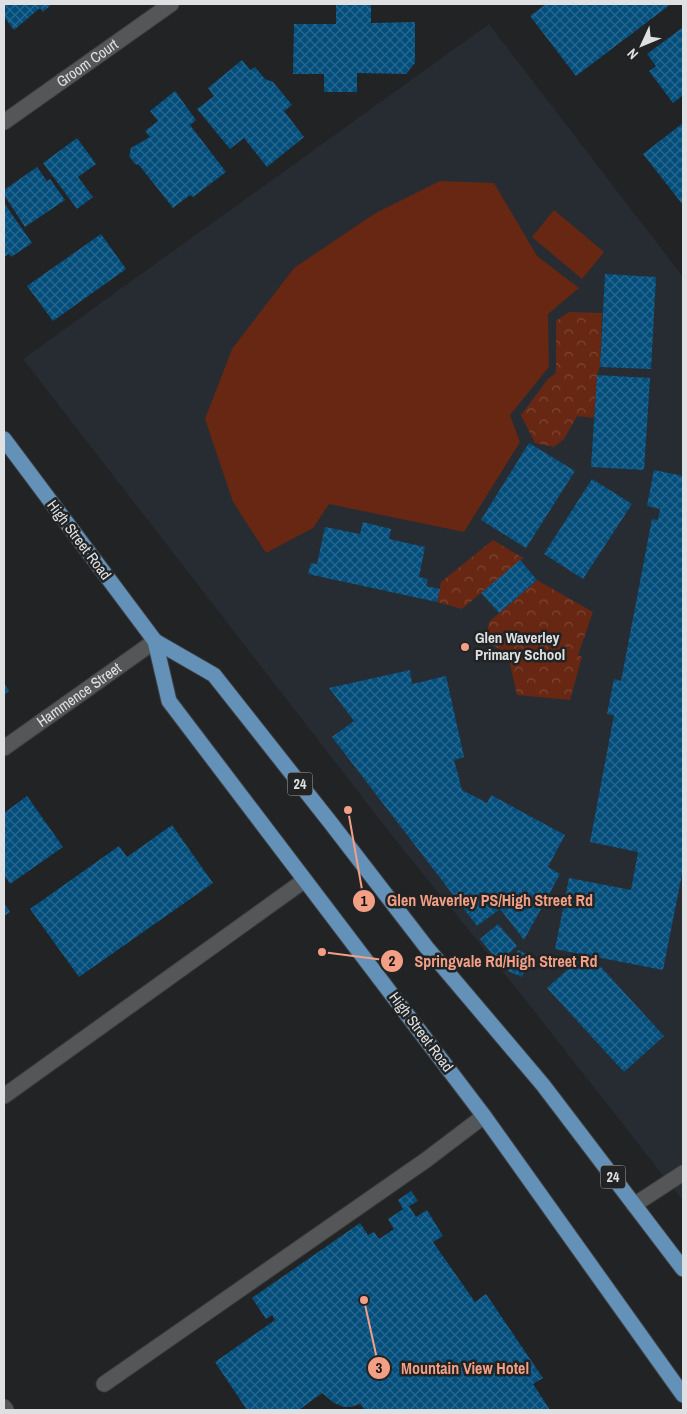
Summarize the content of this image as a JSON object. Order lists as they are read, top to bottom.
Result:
{
  "streets": {
    "main road": ["High Street Road", "24"],
    "street": ["Groom Court", "Hammence Street"]
  },
  "crossings": [
    ["High Street Road", "Hammence Street"]
  ],
  "places": [
    "Glen Waverley Primary School",
    "Glen Waverley PS/High Street Rd",
    "Springvale Rd/High Street Rd",
    "Mountain View Hotel"
  ],
  "north": "bottom left"
}
